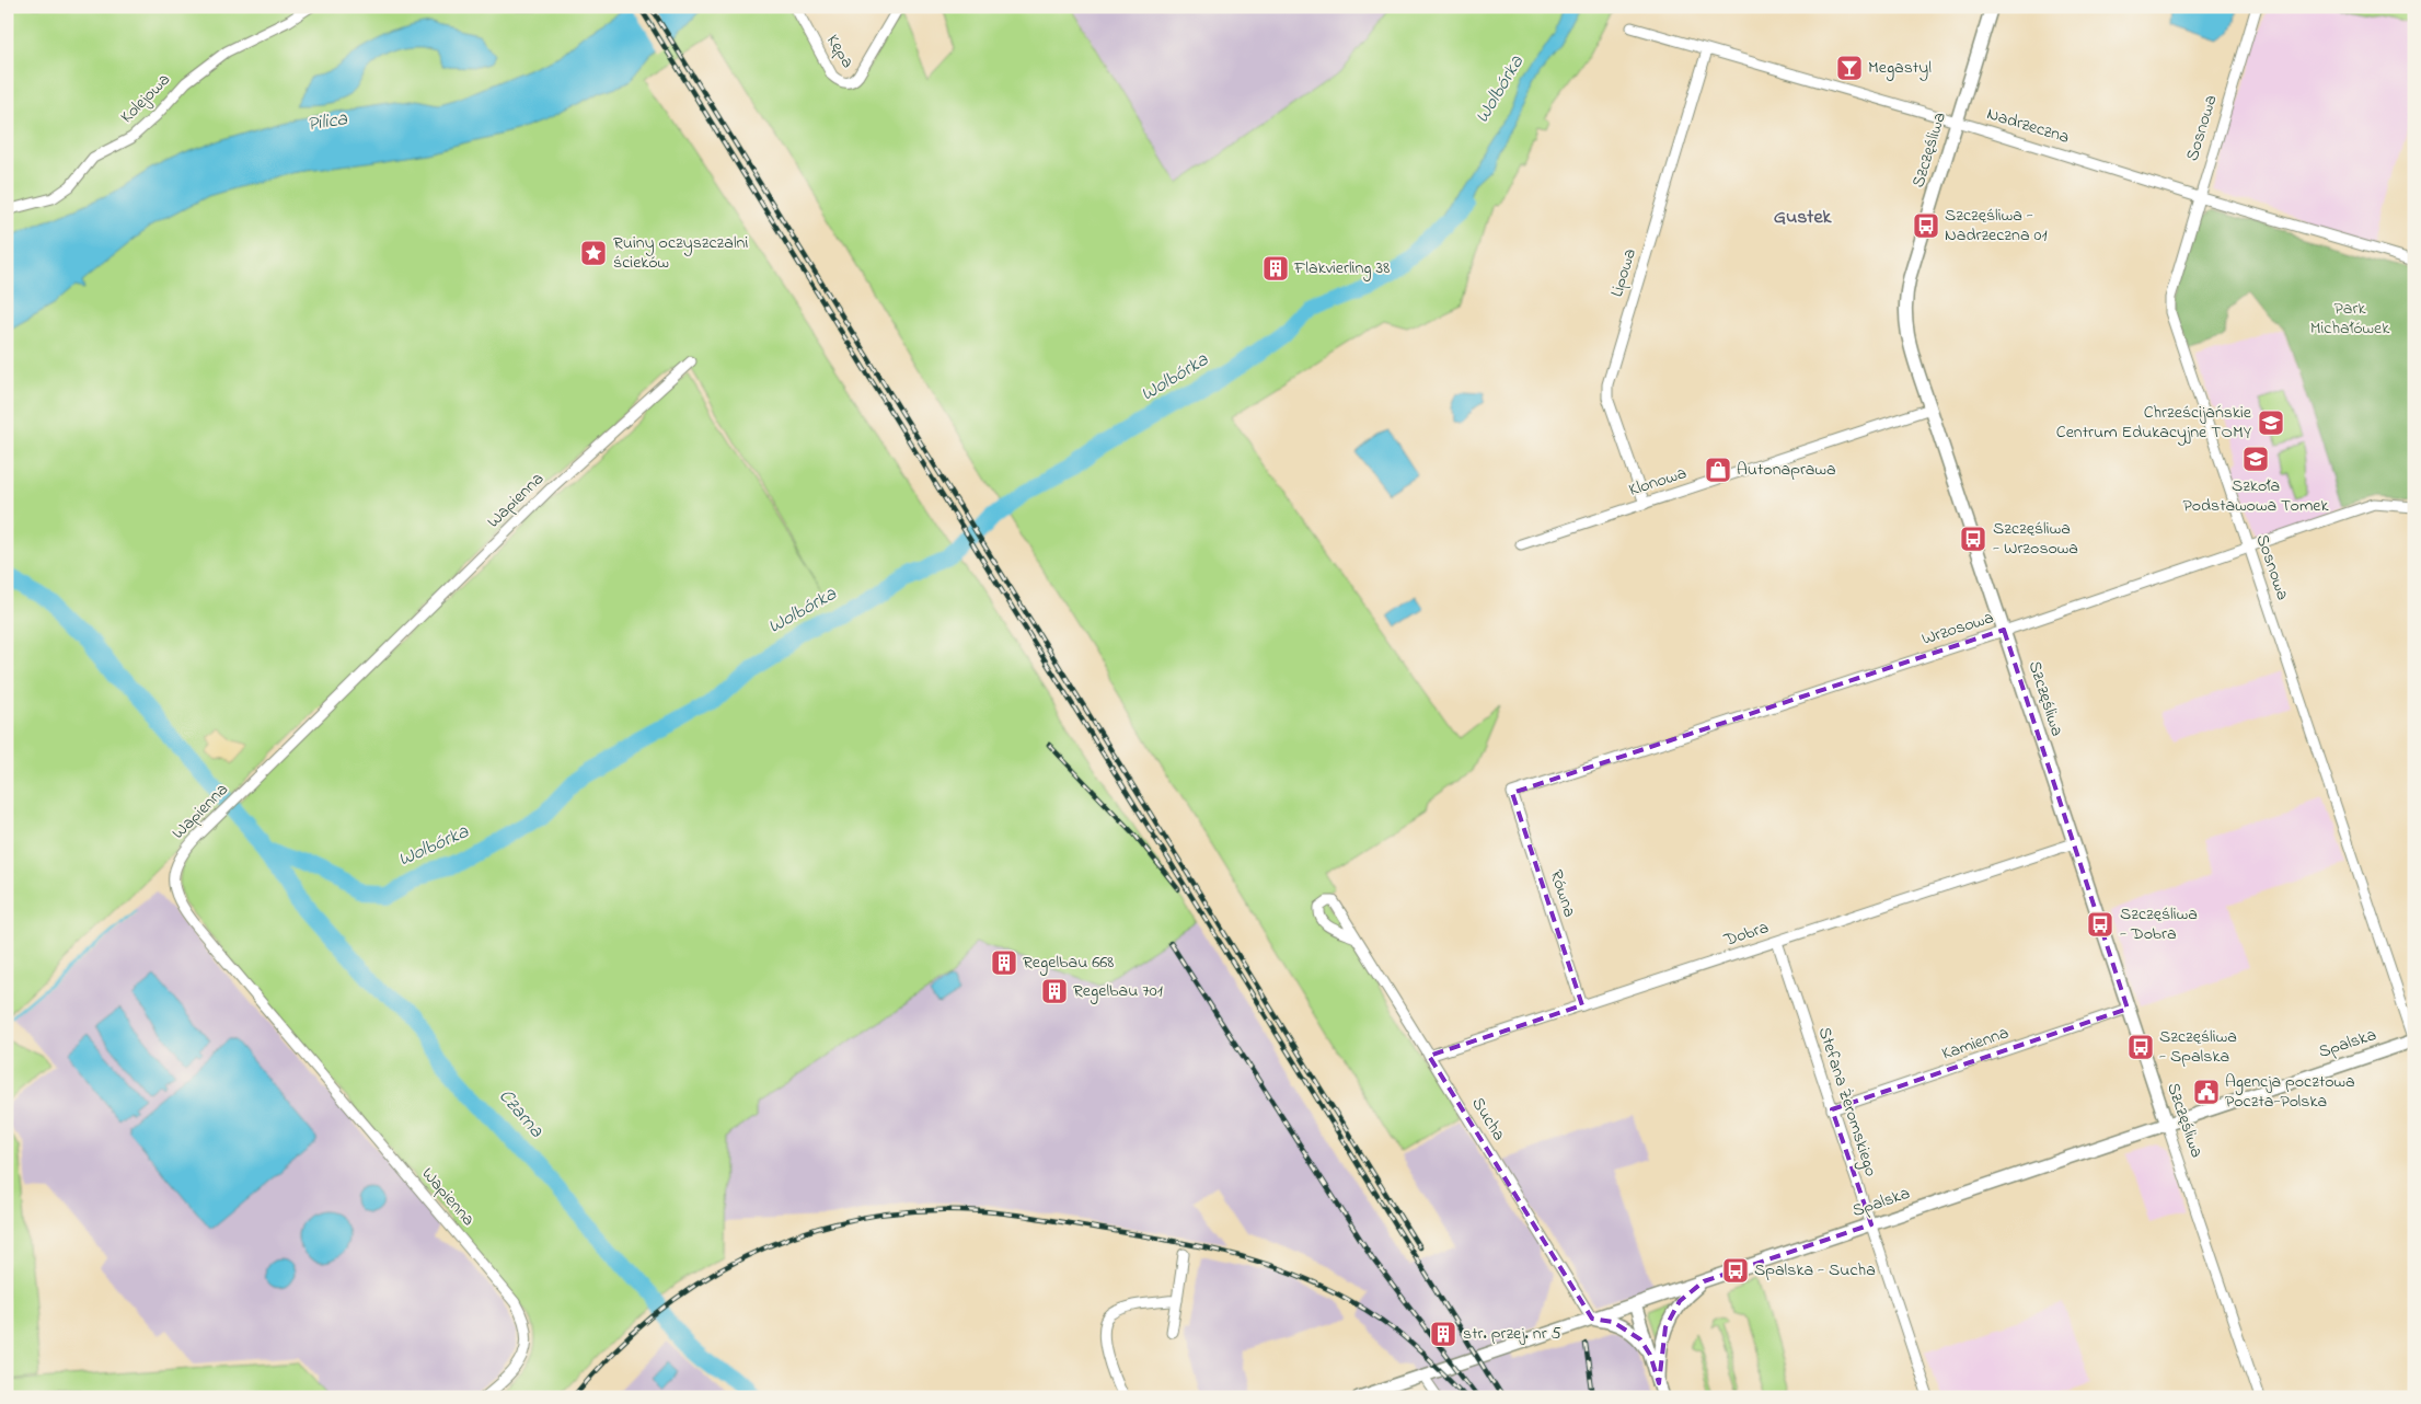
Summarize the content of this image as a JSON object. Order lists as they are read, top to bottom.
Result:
{
  "streets": {
    "street": [
      "Kępa",
      "Kolejowa",
      "Nadrzeczna",
      "Sosnowa",
      "Szczęśliwa",
      "Lipowa",
      "Klonowa",
      "Wapienna",
      "Wrzosowa",
      "Równa",
      "Dobra",
      "Kamienna",
      "Spalska",
      "Stefana Żeromskiego",
      "Sucha"
    ]
  },
  "crossings": [
    ["Nadrzeczna", "Sosnowa"],
    ["Nadrzeczna", "Szczęśliwa"],
    ["Nadrzeczna", "Lipowa"],
    ["Sosnowa", "Wrzosowa"],
    ["Sosnowa", "Spalska"],
    ["Szczęśliwa", "Klonowa"],
    ["Szczęśliwa", "Wrzosowa"],
    ["Szczęśliwa", "Dobra"],
    ["Szczęśliwa", "Kamienna"],
    ["Szczęśliwa", "Spalska"],
    ["Lipowa", "Klonowa"],
    ["Wrzosowa", "Równa"],
    ["Równa", "Dobra"],
    ["Dobra", "Stefana Żeromskiego"],
    ["Dobra", "Sucha"],
    ["Kamienna", "Stefana Żeromskiego"],
    ["Spalska", "Stefana Żeromskiego"],
    ["Spalska", "Sucha"]
  ],
  "districts": ["Gustek"],
  "water": ["Wolbórka", "Pilica", "Czarna"],
  "parks": ["Park Michałówek"],
  "places": {
    "bar": ["Megastyl"],
    "bus stop": [
      "Szczęśliwa - Nadrzeczna 01",
      "Szczęśliwa - Wrzosowa",
      "Szczęśliwa - Dobra",
      "Szczęśliwa - Spalska",
      "Spalska - Sucha"
    ],
    "place": ["Ruiny oczyszczalni ścieków"],
    "building": [
      "Flakvierling 38",
      "Regelbau 668",
      "Regelbau 701",
      "str. przej. nr 5"
    ],
    "school or university": ["Chrześcijańskie Centrum Edukacyjne TOMY", "Szkoła Podstawowa Tomek"],
    "shop": ["Autonaprawa"],
    "public building": ["Agencja pocztowa Poczta-Polska"]
  }
}
